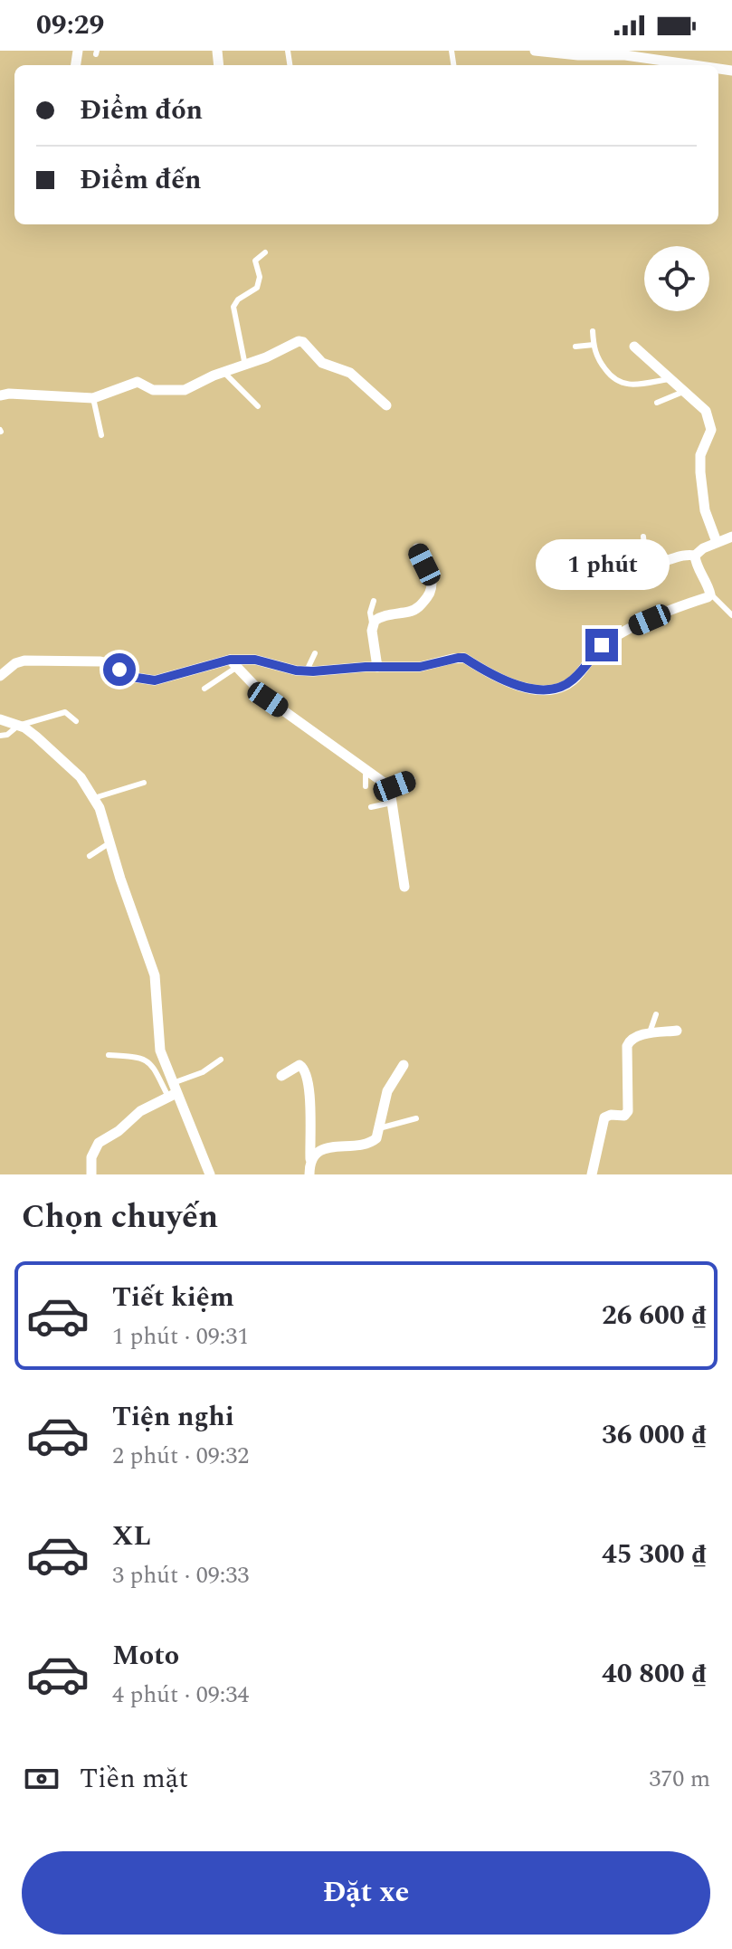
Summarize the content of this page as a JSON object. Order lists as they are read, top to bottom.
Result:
{
  "page": {
    "status": "09:29",
    "banner": ["Điểm đón", "Điểm đến"],
    "bubble": "1 phút",
    "heading": "Chọn chuyến",
    "list": [
      {
        "name": "Tiết kiệm",
        "note": "1 phút · 09:31",
        "value": "26 600 ₫"
      },
      {
        "name": "Tiện nghi",
        "note": "2 phút · 09:32",
        "value": "36 000 ₫"
      },
      {
        "name": "XL",
        "note": "3 phút · 09:33",
        "value": "45 300 ₫"
      },
      {
        "name": "Moto",
        "note": "4 phút · 09:34",
        "value": "40 800 ₫"
      }
    ],
    "pay": ["Tiền mặt", "370 m"],
    "buttons": "Đặt xe"
  }
}
